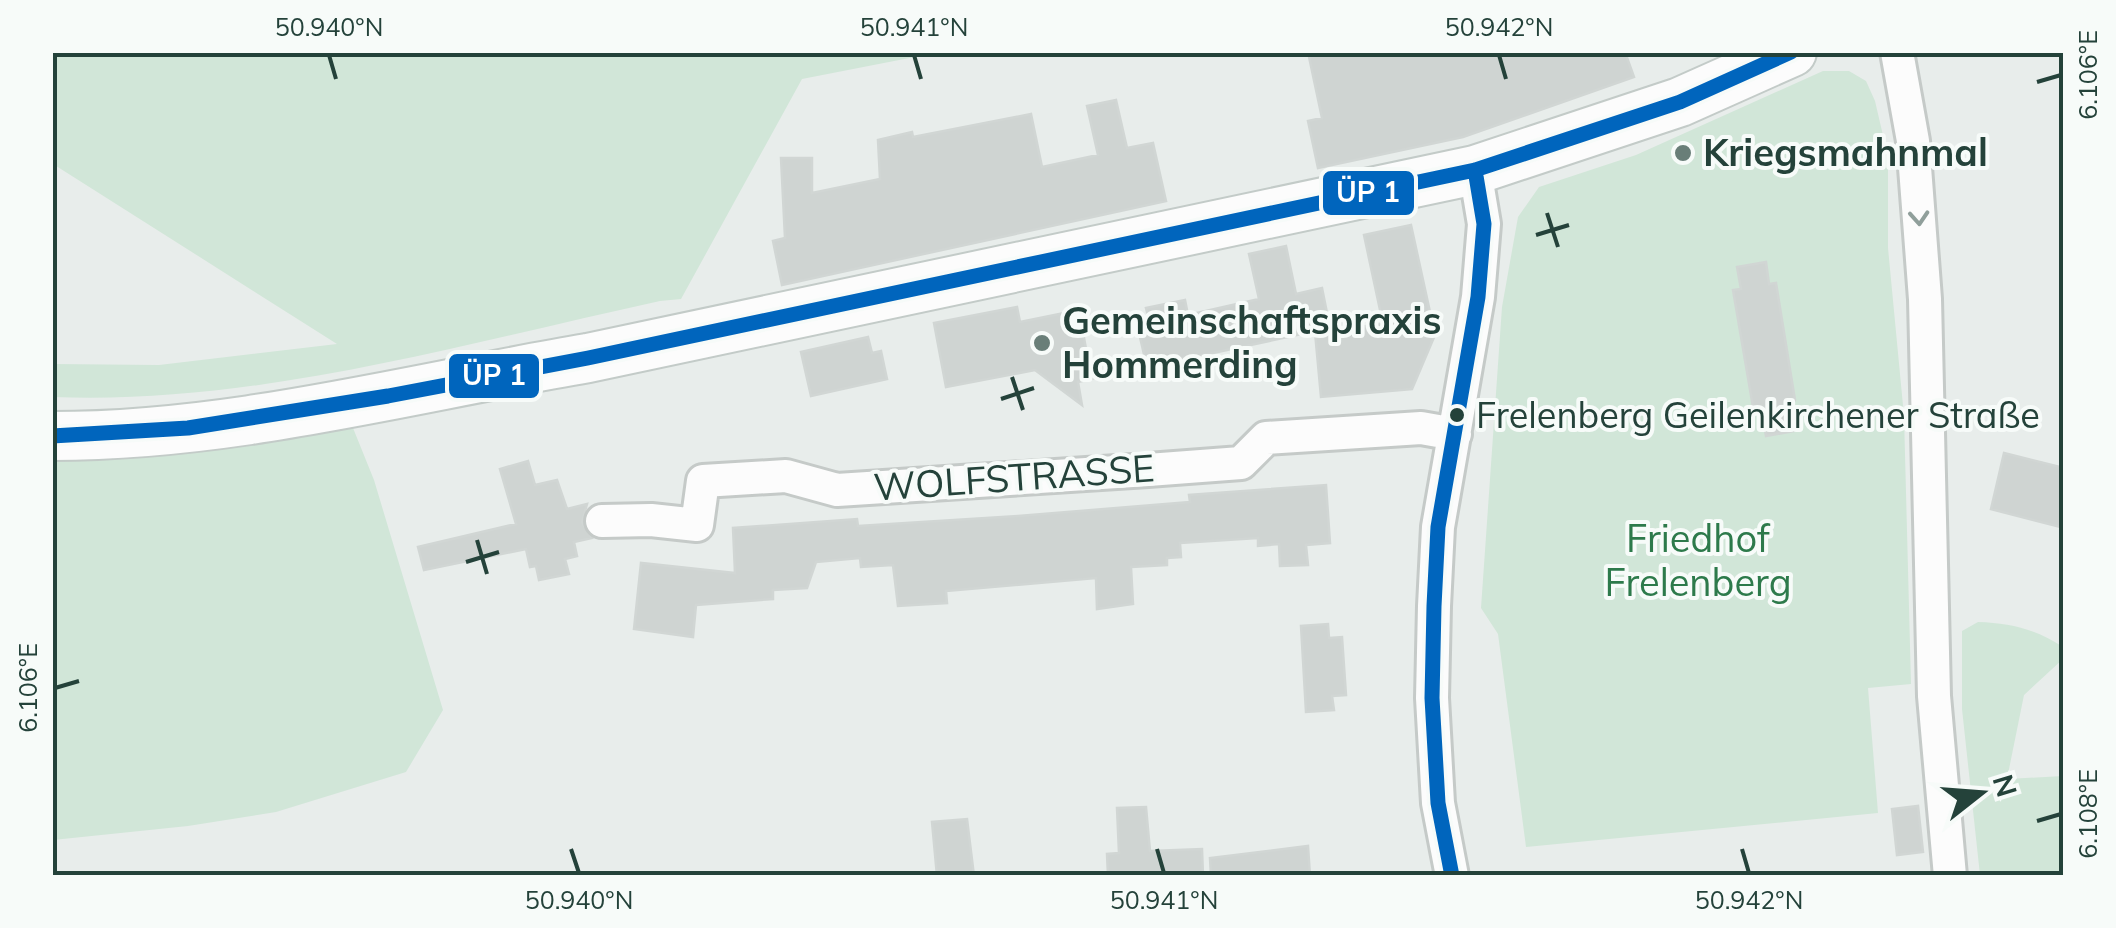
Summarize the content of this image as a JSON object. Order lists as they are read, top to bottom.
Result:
{
  "streets": {
    "street": ["WOLFSTRASSE"]
  },
  "parks": ["Friedhof Frelenberg"],
  "places": ["Kriegsmahnmal", "Gemeinschaftspraxis Hommerding", "Frelenberg Geilenkirchener Straße"],
  "north": "right",
  "coordinates": [
    "50.940°N",
    "50.941°N",
    "50.942°N",
    "6.106°E",
    "6.108°E"
  ]
}
